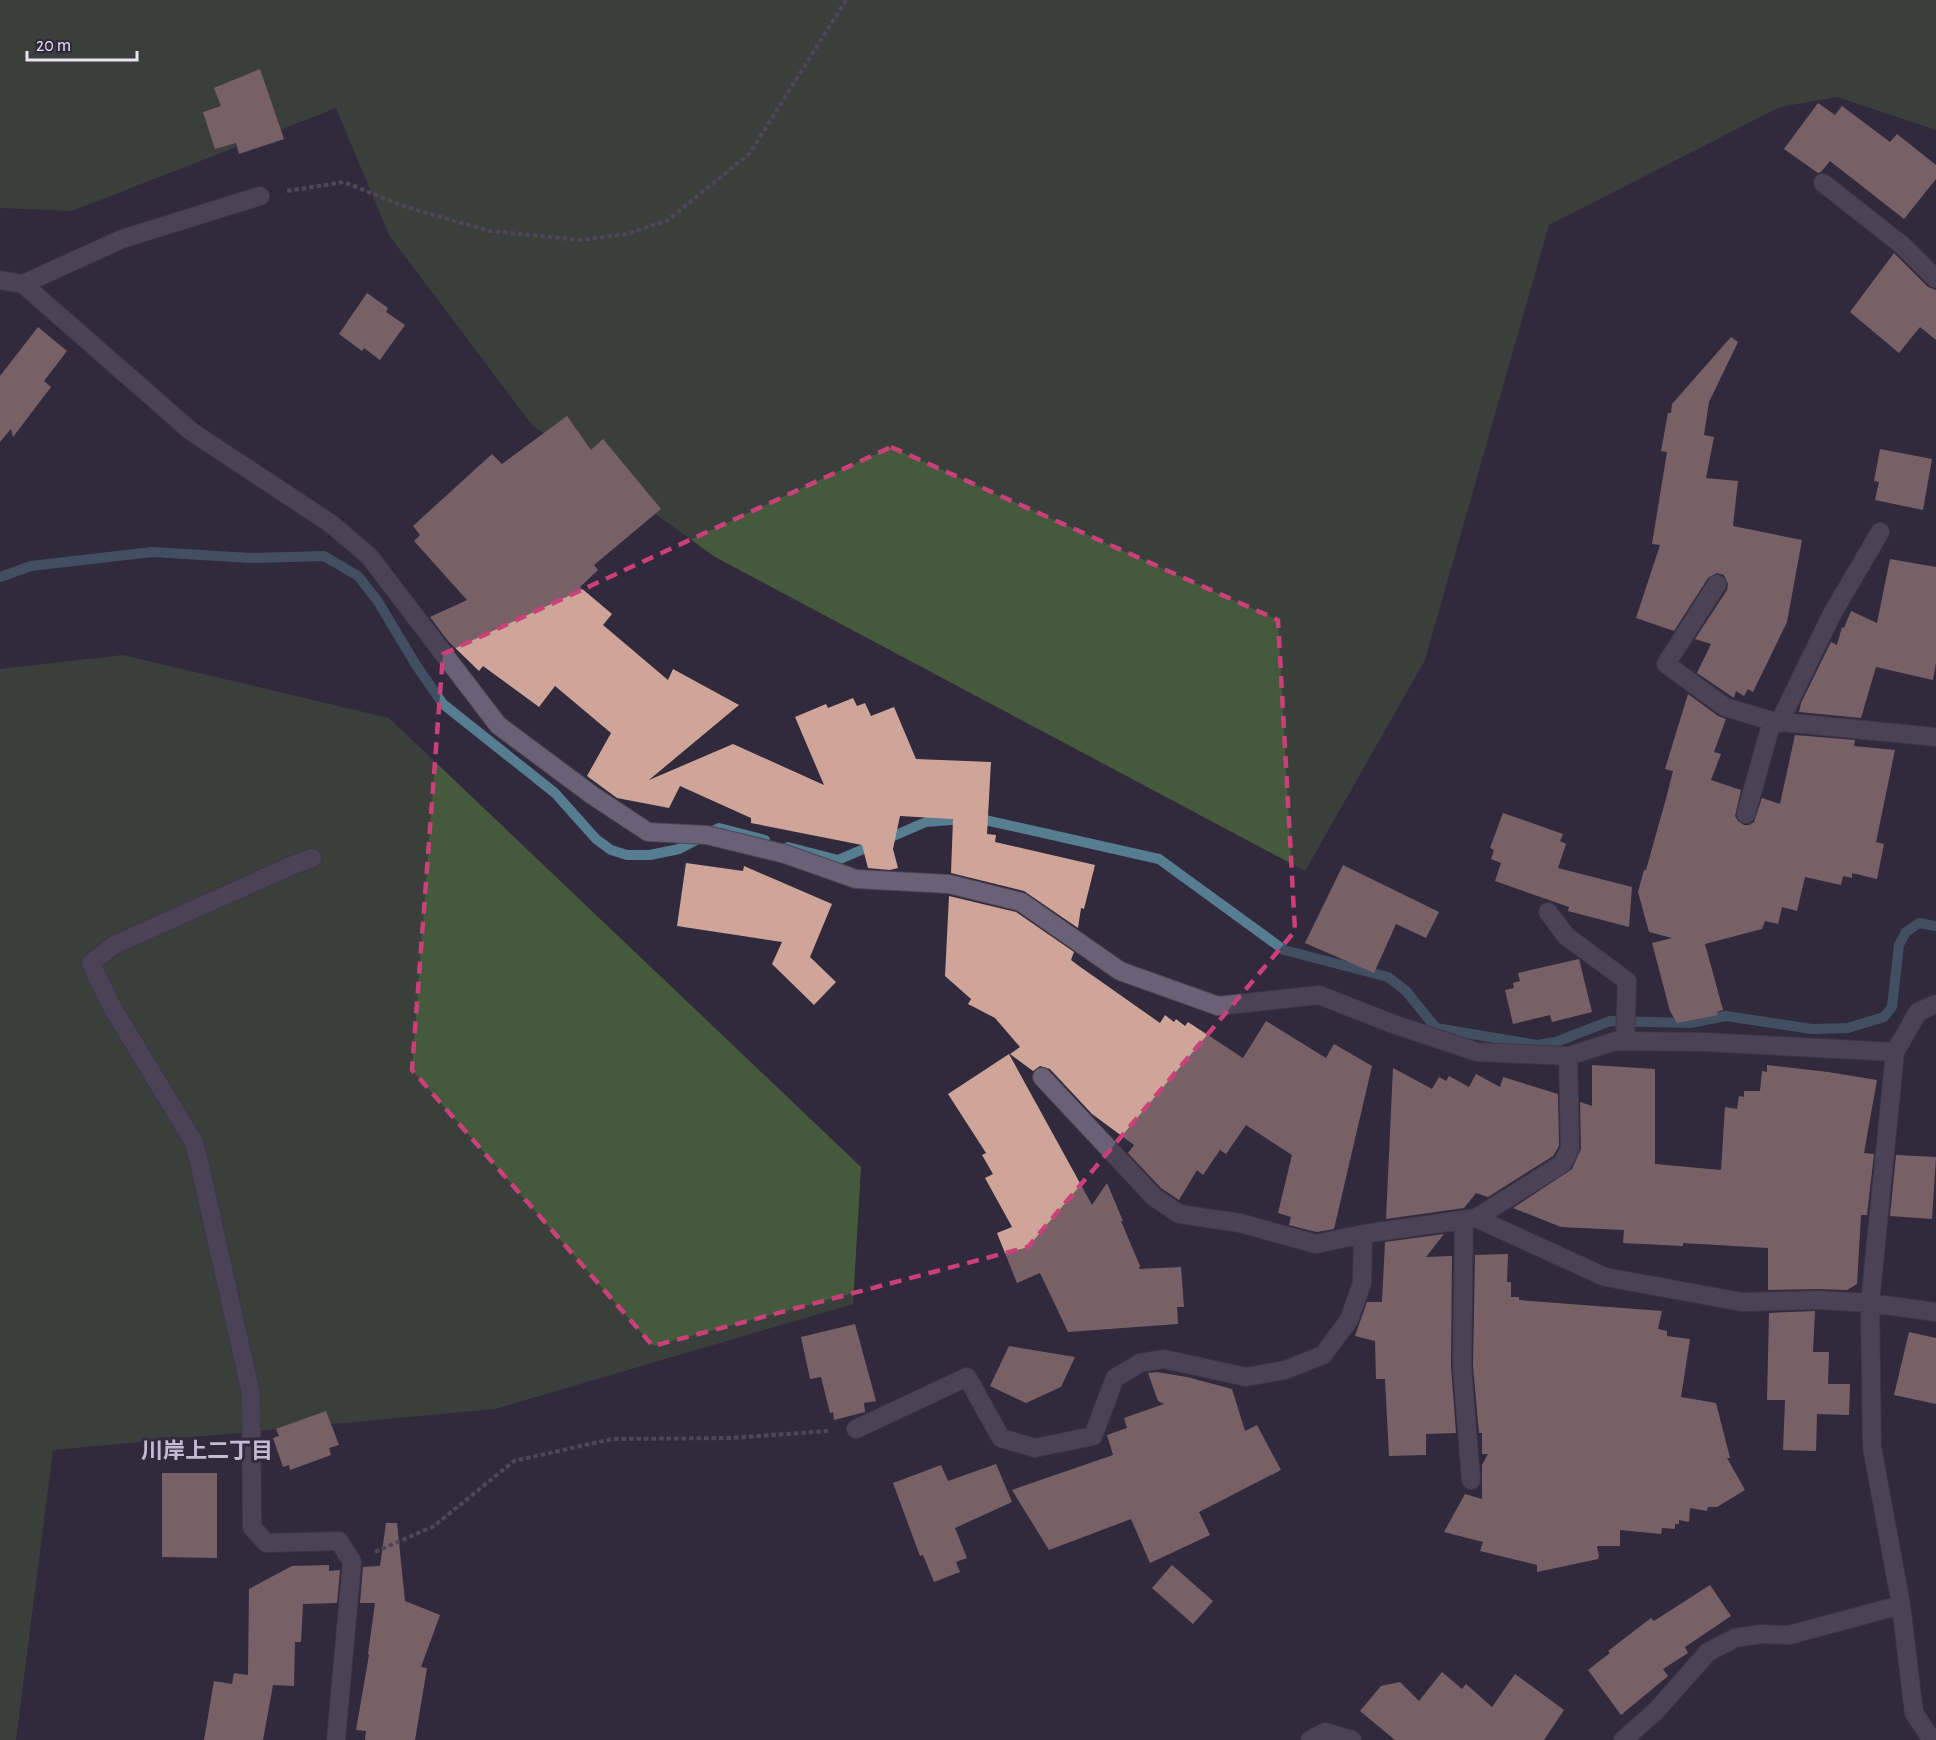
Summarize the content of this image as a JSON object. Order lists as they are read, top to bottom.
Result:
{
  "districts": ["川岸上二丁目"],
  "scale_bar": "20 m"
}
